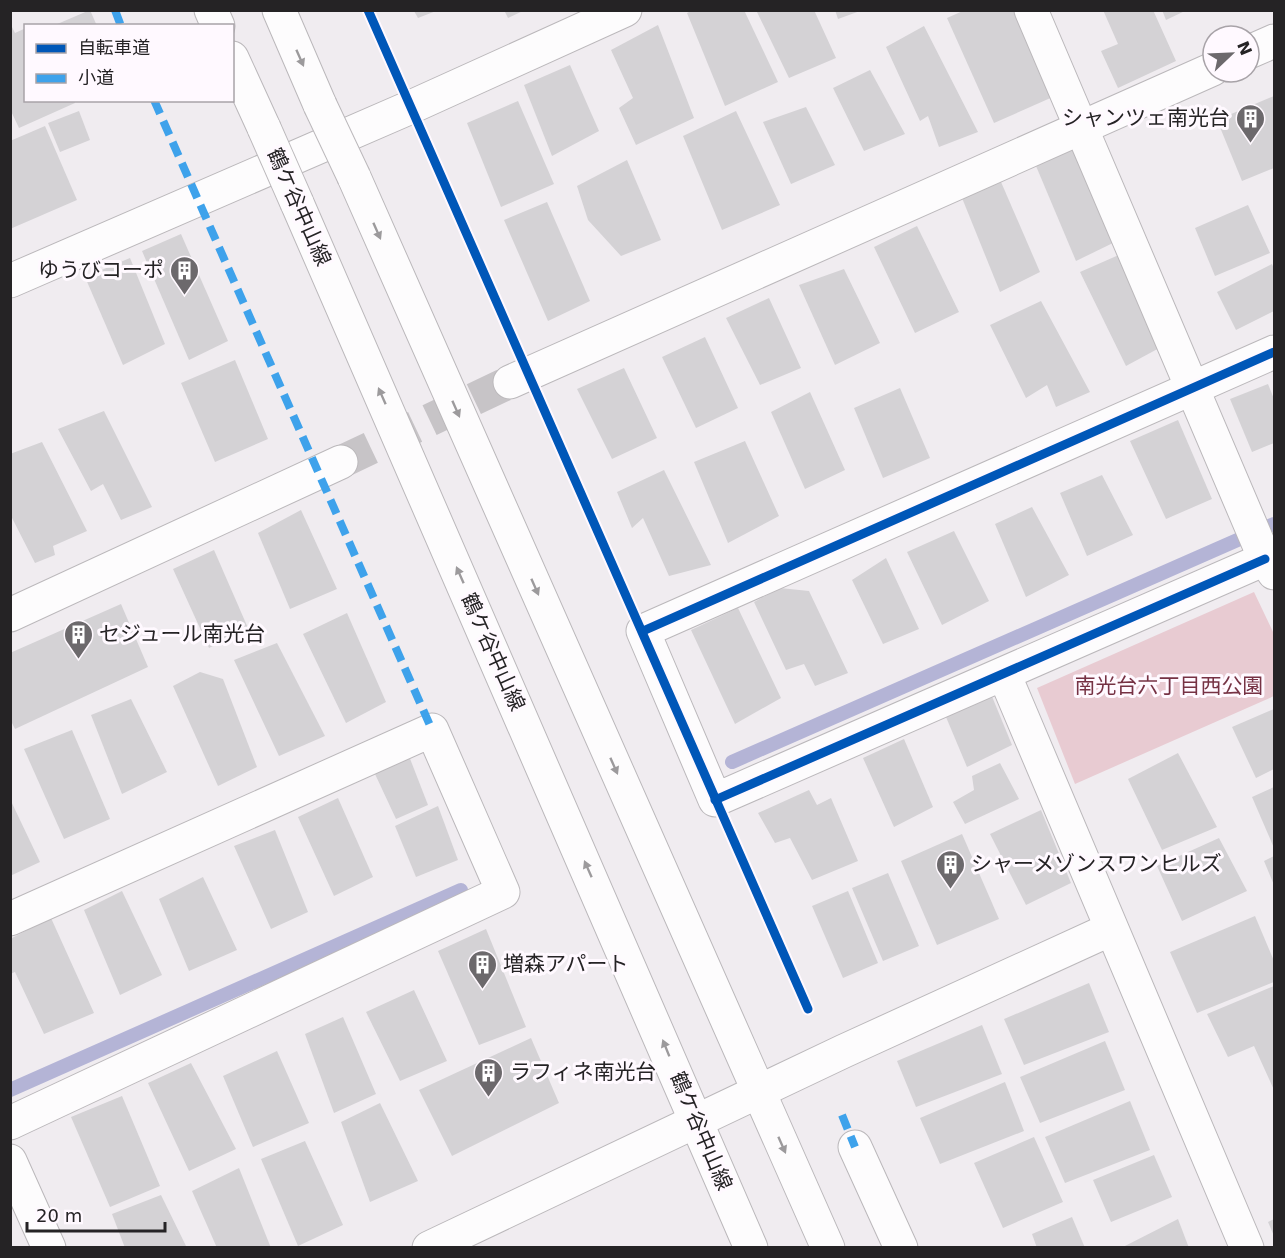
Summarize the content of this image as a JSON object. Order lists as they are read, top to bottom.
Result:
{
  "streets": {
    "street": ["鶴ケ谷中山線"]
  },
  "parks": ["南光台六丁目西公園"],
  "places": {
    "building": [
      "シャンツェ南光台",
      "ゆうびコーポ",
      "セジュール南光台",
      "シャーメゾンスワンヒルズ",
      "増森アパート",
      "ラフィネ南光台"
    ]
  },
  "legend": ["自転車道", "小道"],
  "scale_bar": "20 m",
  "north": "top right"
}
